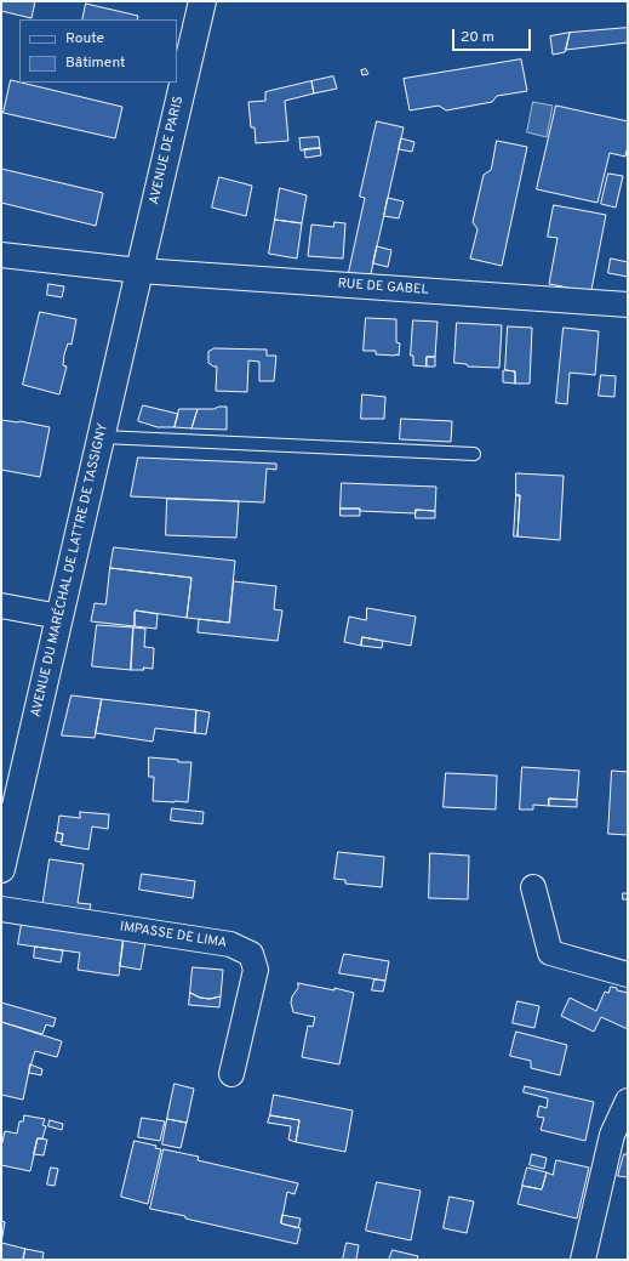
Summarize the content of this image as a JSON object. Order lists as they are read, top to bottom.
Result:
{
  "streets": {
    "main road": ["AVENUE DE PARIS", "AVENUE DU MARÉCHAL DE LATTRE DE TASSIGNY"],
    "street": ["RUE DE GABEL", "IMPASSE DE LIMA"]
  },
  "crossings": [
    ["AVENUE DE PARIS", "RUE DE GABEL"],
    ["AVENUE DE PARIS", "AVENUE DU MARÉCHAL DE LATTRE DE TASSIGNY"],
    ["RUE DE GABEL", "AVENUE DU MARÉCHAL DE LATTRE DE TASSIGNY"]
  ],
  "legend": ["Route", "Bâtiment"],
  "scale_bar": "20 m"
}
